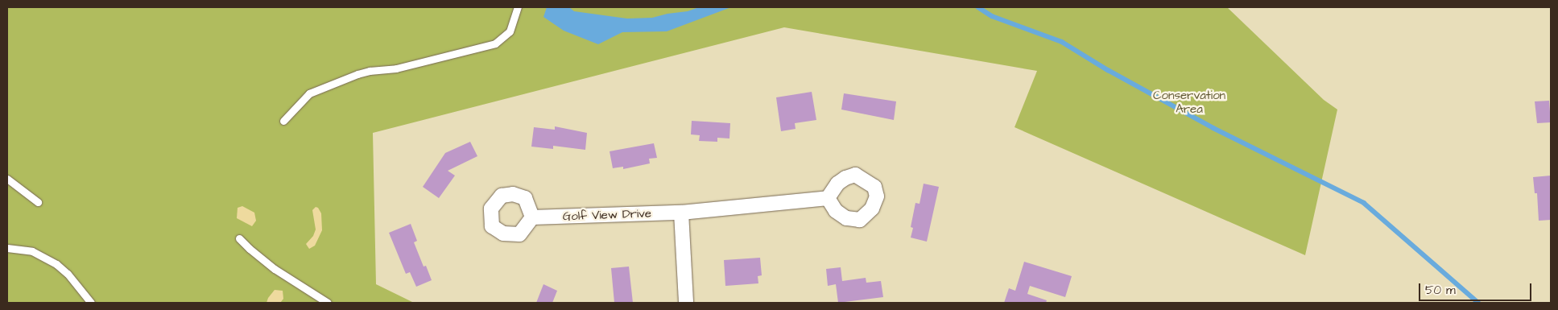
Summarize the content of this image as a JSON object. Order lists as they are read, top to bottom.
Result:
{
  "streets": {
    "street": ["Golf View Drive"]
  },
  "parks": ["Conservation Area"],
  "scale_bar": "50 m"
}
